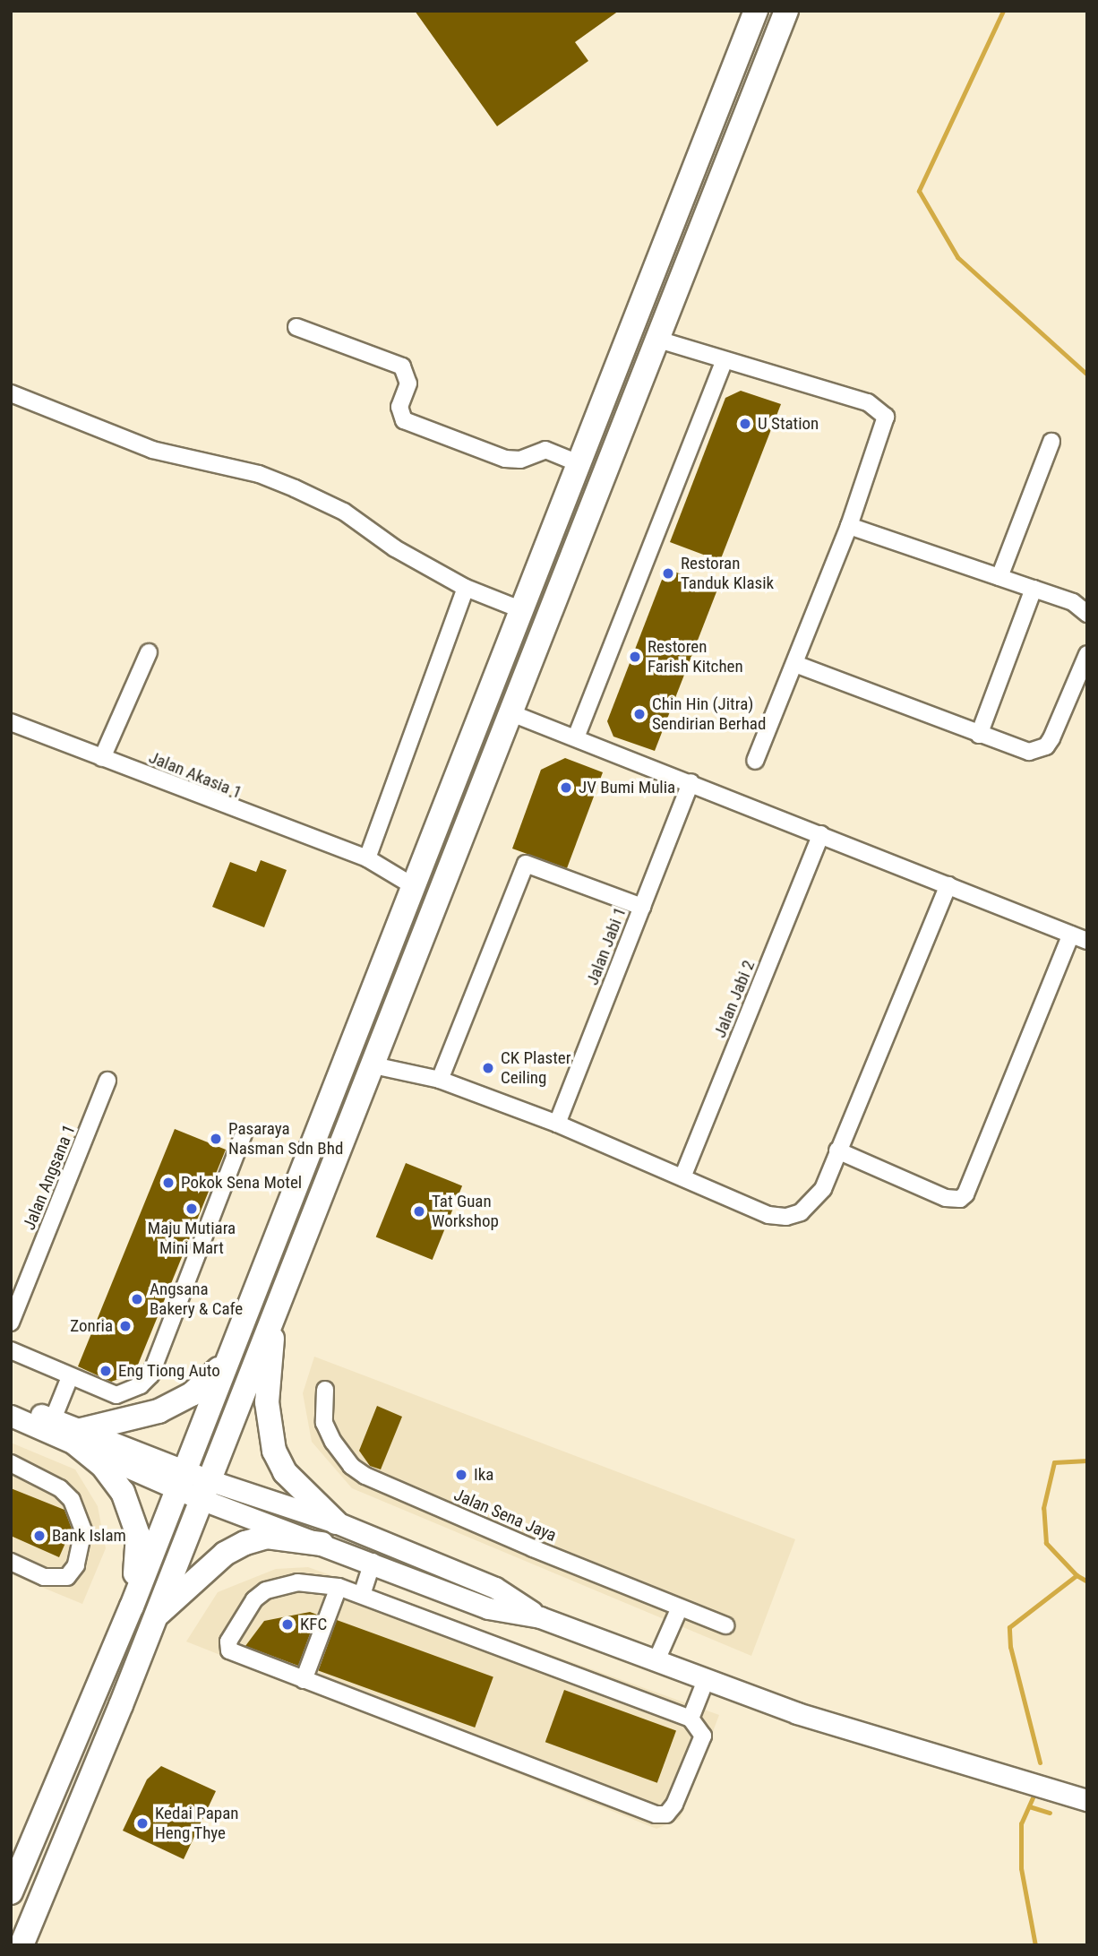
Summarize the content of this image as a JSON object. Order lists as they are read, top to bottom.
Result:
{
  "streets": {
    "street": [
      "Jalan Akasia 1",
      "Jalan Jabi 1",
      "Jalan Jabi 2",
      "Jalan Angsana 1",
      "Jalan Sena Jaya"
    ]
  },
  "places": [
    "U Station",
    "Restoran Tanduk Klasik",
    "Restoren Farish Kitchen",
    "Chin Hin (Jitra) Sendirian Berhad",
    "JV Bumi Mulia",
    "CK Plaster Ceiling",
    "Pasaraya Nasman Sdn Bhd",
    "Pokok Sena Motel",
    "Maju Mutiara Mini Mart",
    "Tat Guan Workshop",
    "Angsana Bakery & Cafe",
    "Zonria",
    "Eng Tiong Auto",
    "Ika",
    "Bank Islam",
    "KFC",
    "Kedai Papan Heng Thye"
  ]
}
